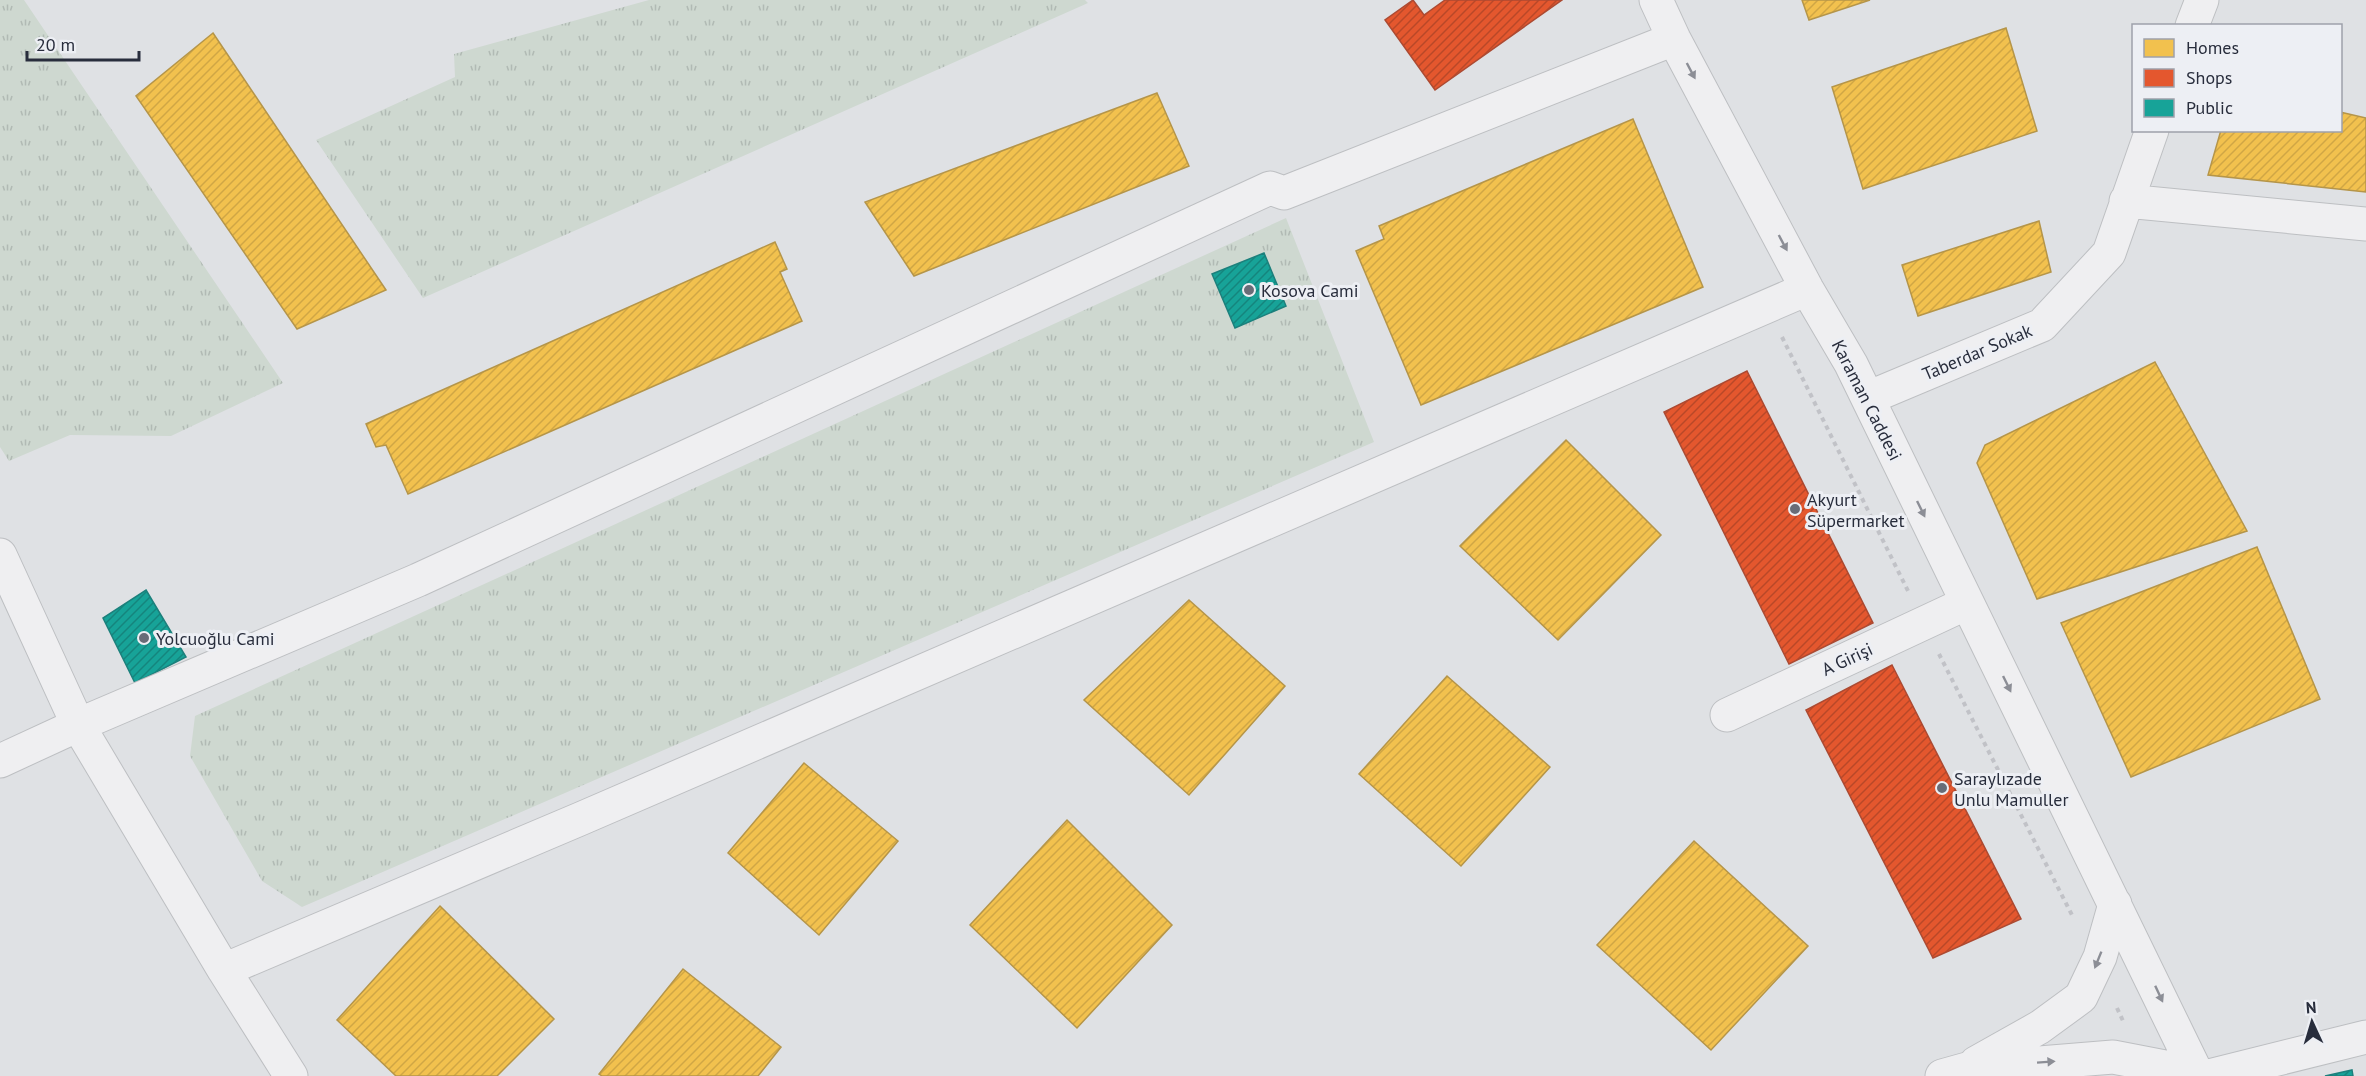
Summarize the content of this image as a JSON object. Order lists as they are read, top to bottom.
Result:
{
  "streets": {
    "street": ["Taberdar Sokak", "Karaman Caddesi", "A Girişi"]
  },
  "crossings": [
    ["Taberdar Sokak", "Karaman Caddesi"],
    ["Karaman Caddesi", "A Girişi"]
  ],
  "one_way": ["Karaman Caddesi"],
  "places": [
    "Kosova Cami",
    "Akyurt Süpermarket",
    "Yolcuoğlu Cami",
    "Saraylızade Unlu Mamuller"
  ],
  "legend": ["Homes", "Shops", "Public"],
  "scale_bar": "20 m",
  "north": "top"
}
